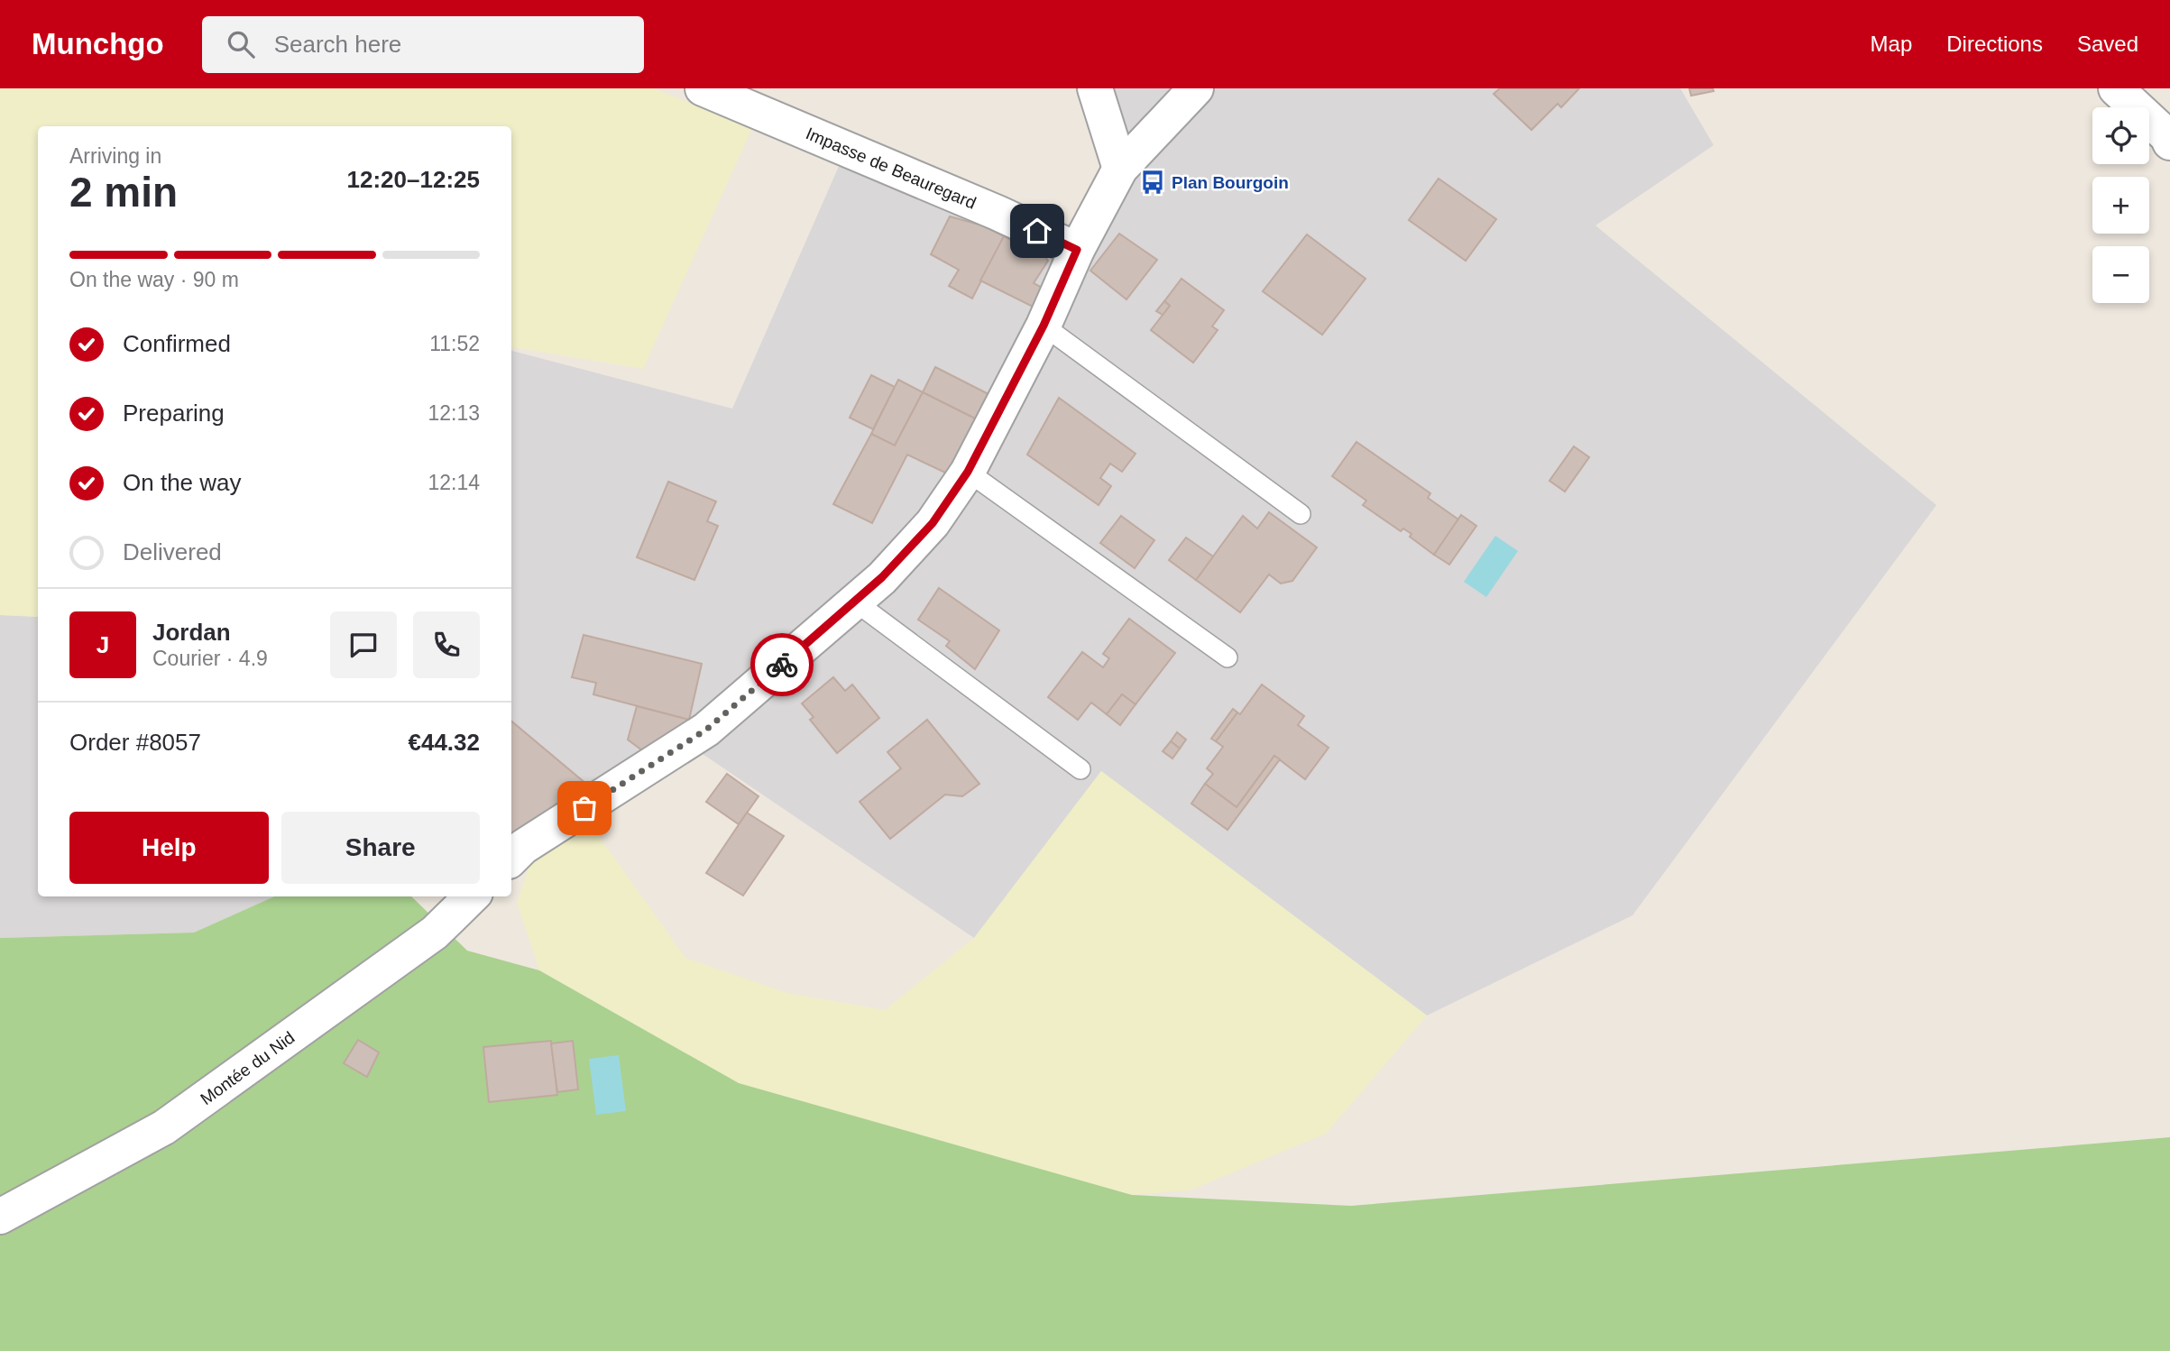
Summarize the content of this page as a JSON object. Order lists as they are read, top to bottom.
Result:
{
  "streets": {
    "street": ["Impasse de Beauregard", "Montée du Nid"]
  },
  "places": {
    "bus stop": ["Plan Bourgoin"]
  },
  "page": {
    "header": "Munchgo",
    "search": "Search here",
    "nav": ["Map", "Directions", "Saved"],
    "map_buttons": ["+", "−"],
    "heading": ["2 min", "Arriving in", "12:20–12:25"],
    "panel": [
      "Jordan",
      "Courier · 4.9",
      "Order #8057",
      "€44.32"
    ],
    "bar": "On the way · 90 m",
    "list": [
      ["Confirmed", "11:52"],
      ["Preparing", "12:13"],
      ["On the way", "12:14"],
      "Delivered"
    ],
    "round": "J",
    "buttons": ["Help", "Share"]
  }
}
